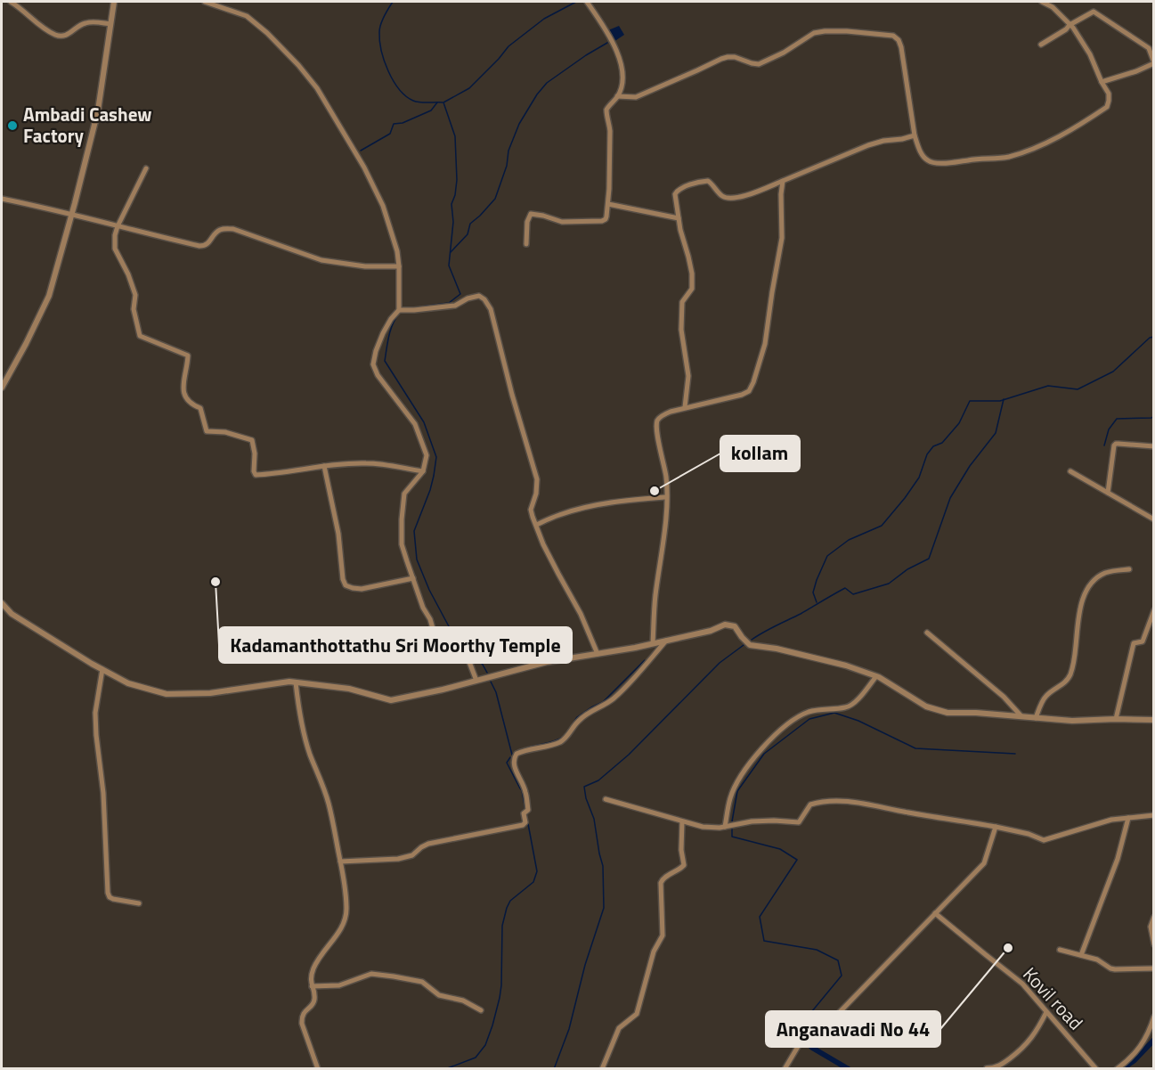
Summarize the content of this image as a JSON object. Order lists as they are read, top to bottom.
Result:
{
  "streets": {
    "street": ["Kovil road"]
  },
  "places": [
    "Ambadi Cashew Factory",
    "kollam",
    "Kadamanthottathu Sri Moorthy Temple",
    "Anganavadi No 44"
  ]
}
